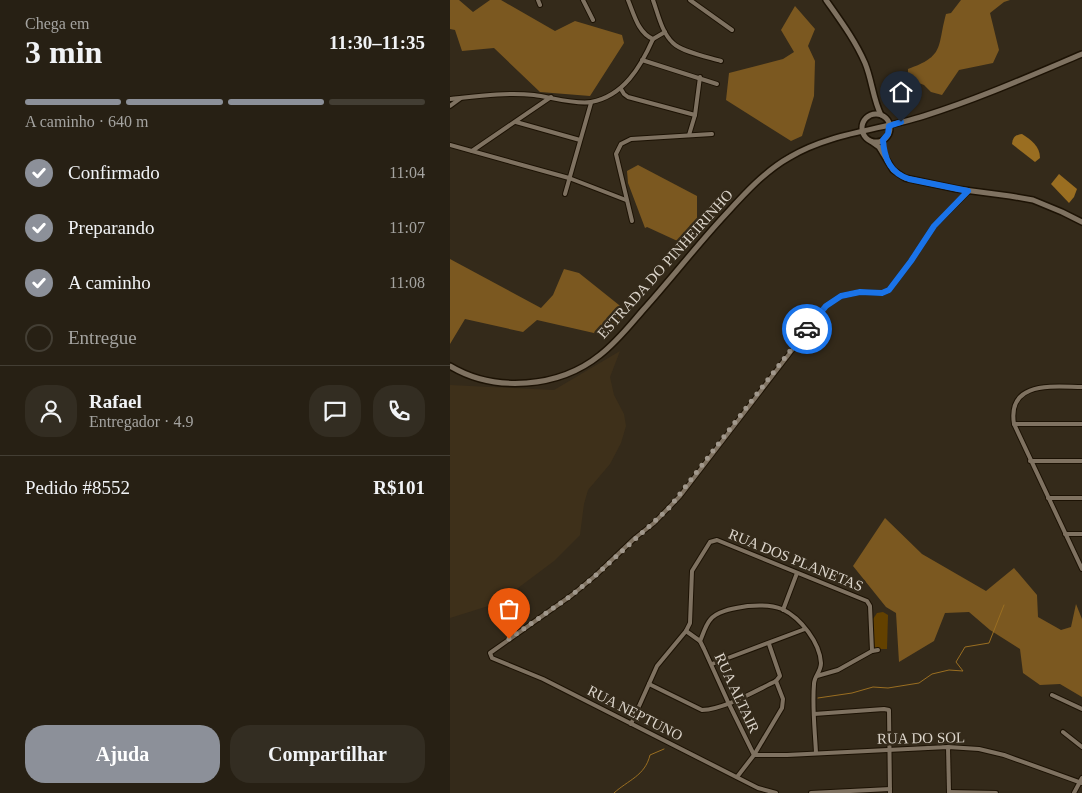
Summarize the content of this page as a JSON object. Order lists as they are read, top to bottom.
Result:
{
  "streets": {
    "main road": ["ESTRADA DO PINHEIRINHO"],
    "street": [
      "RUA DOS PLANETAS",
      "RUA ALTAIR",
      "RUA NEPTUNO",
      "RUA DO SOL"
    ]
  },
  "crossings": [
    ["RUA ALTAIR", "RUA DO SOL"]
  ],
  "page": {
    "heading": ["3 min", "Chega em", "11:30–11:35"],
    "panel": [
      "Rafael",
      "Entregador · 4.9",
      "Pedido #8552",
      "R$101"
    ],
    "bar": "A caminho · 640 m",
    "list": [
      ["Confirmado", "11:04"],
      ["Preparando", "11:07"],
      ["A caminho", "11:08"],
      "Entregue"
    ],
    "buttons": ["Ajuda", "Compartilhar"]
  }
}
